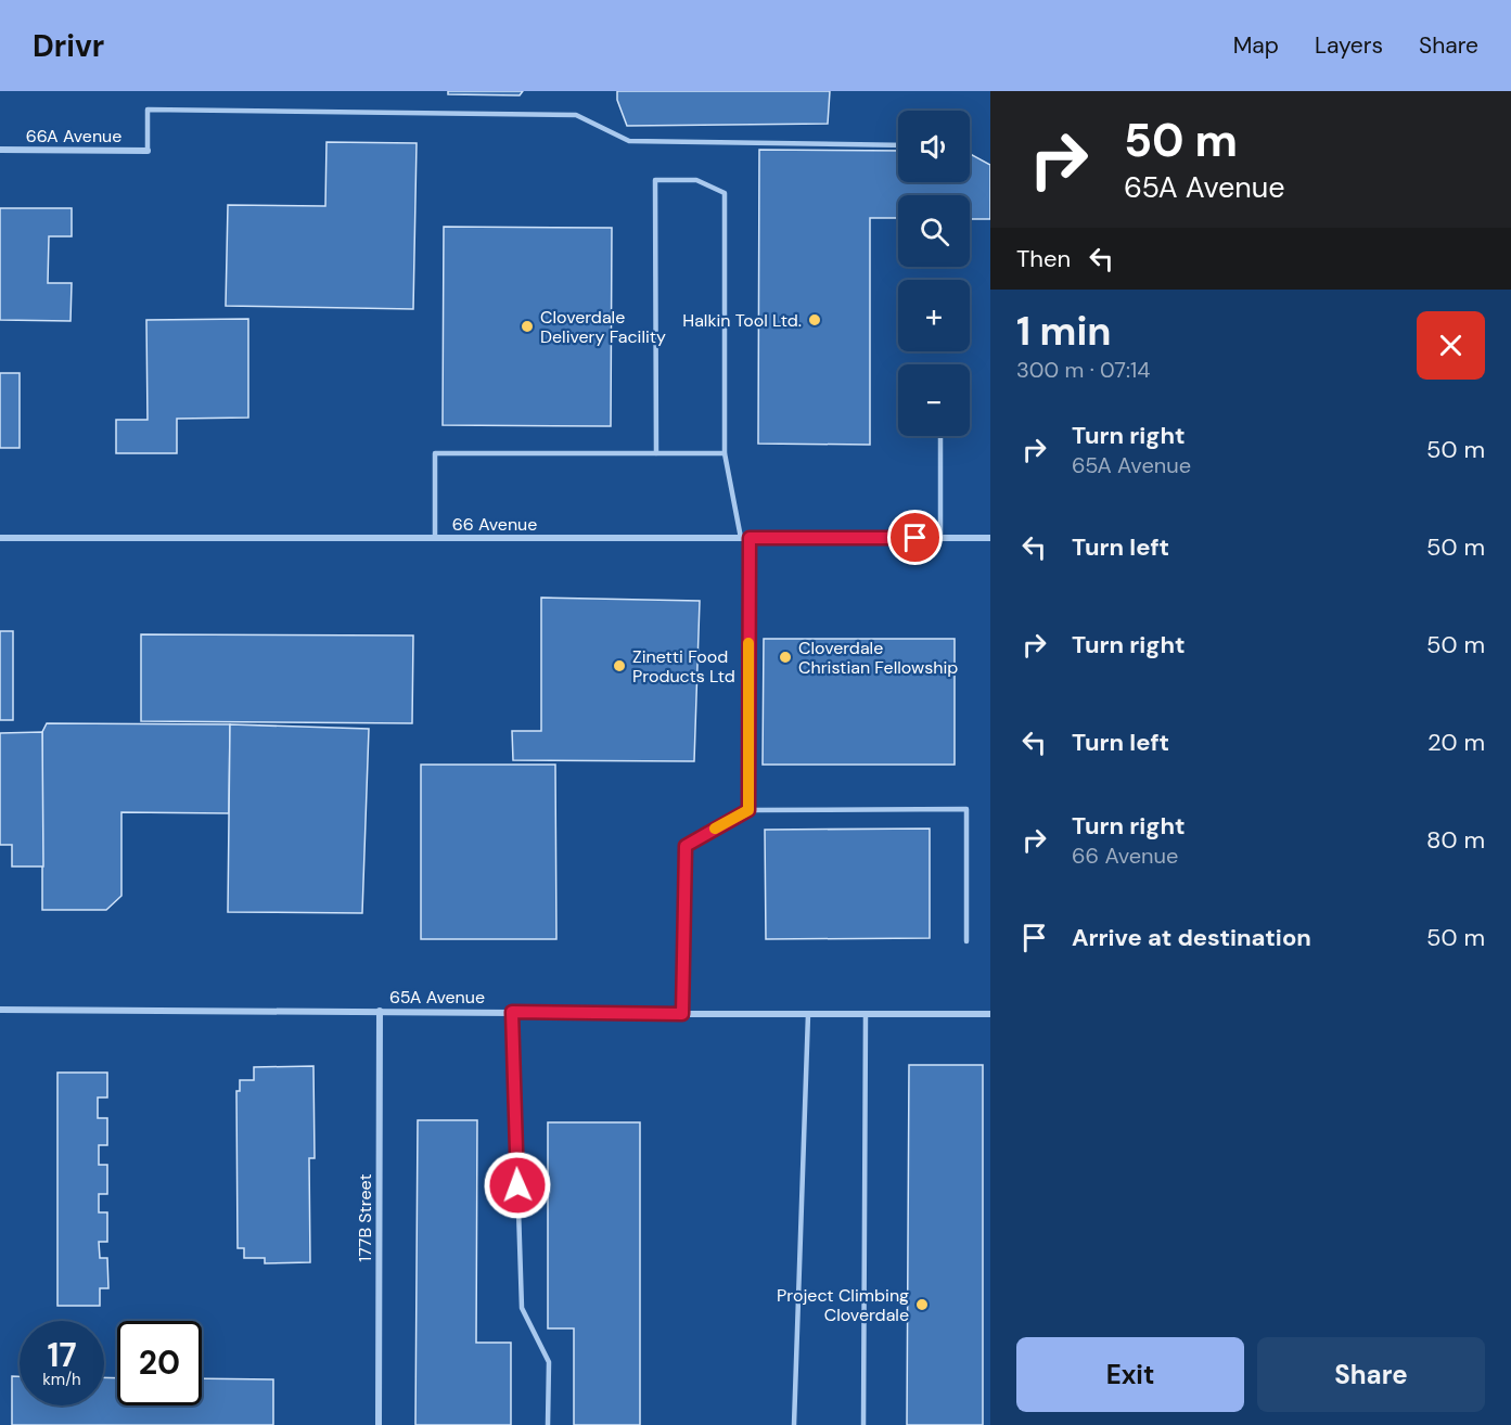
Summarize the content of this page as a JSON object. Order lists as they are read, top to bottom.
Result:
{
  "streets": {
    "street": [
      "66A Avenue",
      "66 Avenue",
      "65A Avenue",
      "177B Street"
    ]
  },
  "crossings": [
    ["65A Avenue", "177B Street"]
  ],
  "places": [
    "Halkin Tool Ltd.",
    "Cloverdale Delivery Facility",
    "Cloverdale Christian Fellowship",
    "Zinetti Food Products Ltd",
    "Project Climbing Cloverdale"
  ],
  "page": {
    "header": "Drivr",
    "nav": ["Map", "Layers", "Share"],
    "turn": ["50 m", "65A Avenue"],
    "map_buttons": ["+", "−"],
    "then": "Then",
    "heading": ["1 min", "300 m · 07:14"],
    "list": [
      {
        "name": "Turn right",
        "note": "65A Avenue",
        "value": "50 m"
      },
      {
        "name": "Turn left",
        "value": "50 m"
      },
      {
        "name": "Turn right",
        "value": "50 m"
      },
      {
        "name": "Turn left",
        "value": "20 m"
      },
      {
        "name": "Turn right",
        "note": "66 Avenue",
        "value": "80 m"
      },
      {
        "name": "Arrive at destination",
        "value": "50 m"
      }
    ],
    "speed": "17 km/h",
    "limit": "20",
    "buttons": ["Exit", "Share"]
  }
}
